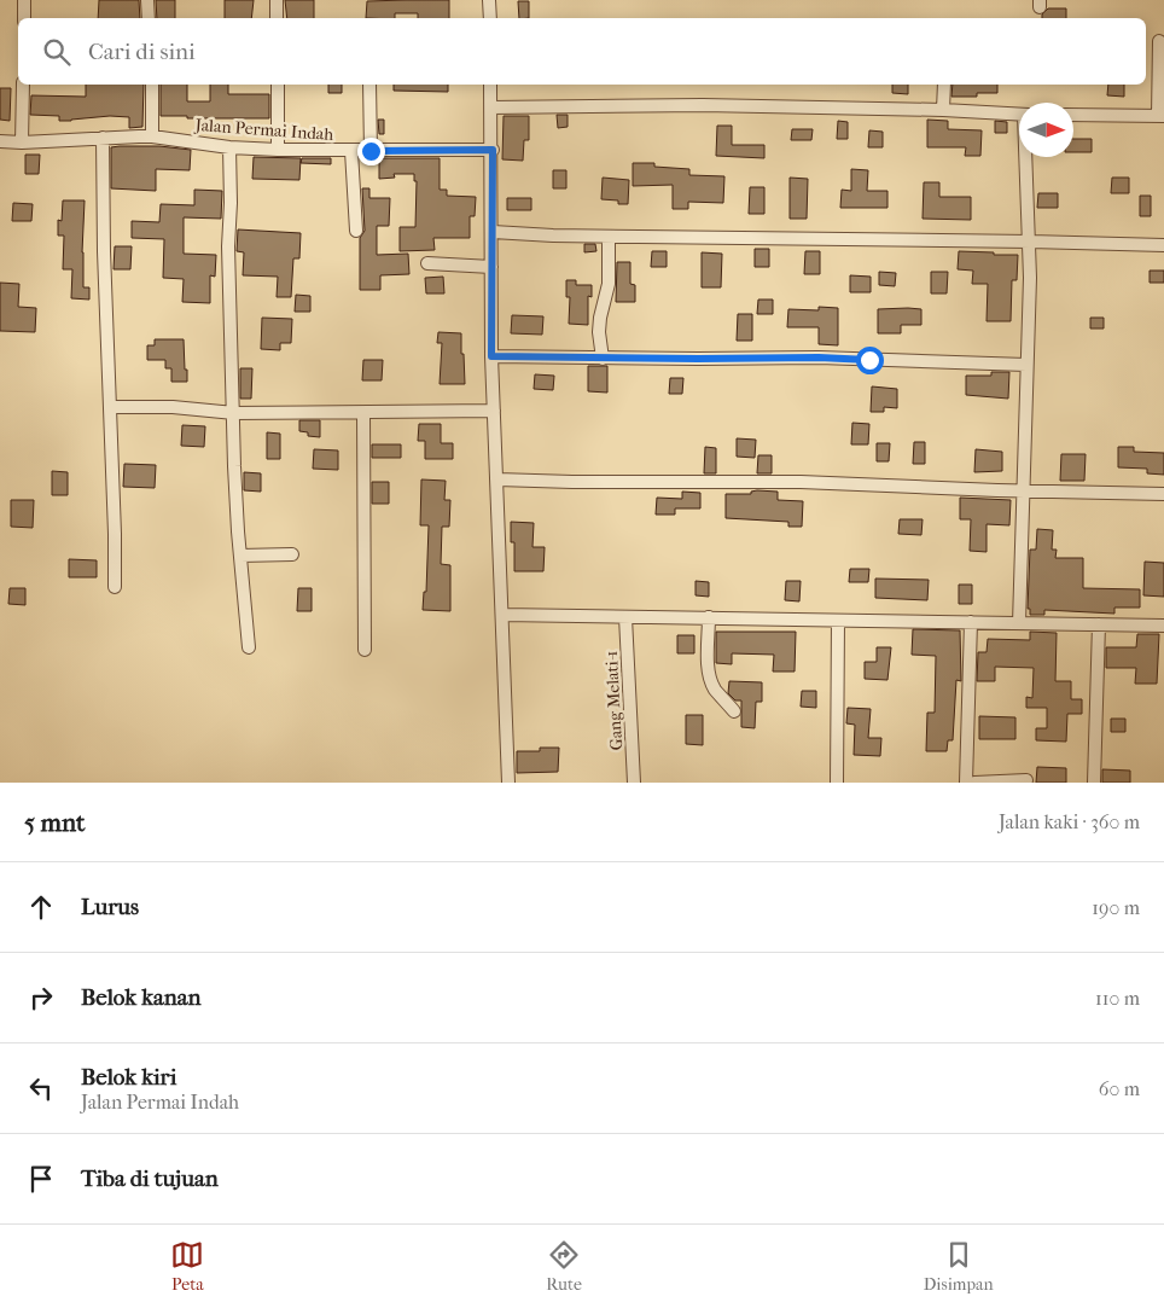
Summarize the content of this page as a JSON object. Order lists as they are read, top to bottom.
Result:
{
  "streets": {
    "street": ["Jalan Permai Indah", "Gang Melati-1"]
  },
  "north": "right",
  "page": {
    "search": "Cari di sini",
    "heading": ["5 mnt", "Jalan kaki · 360 m"],
    "list": [
      ["Lurus", "190 m"],
      ["Belok kanan", "110 m"],
      ["Belok kiri", "Jalan Permai Indah", "60 m"],
      "Tiba di tujuan"
    ],
    "nav": ["Peta", "Rute", "Disimpan"]
  }
}
